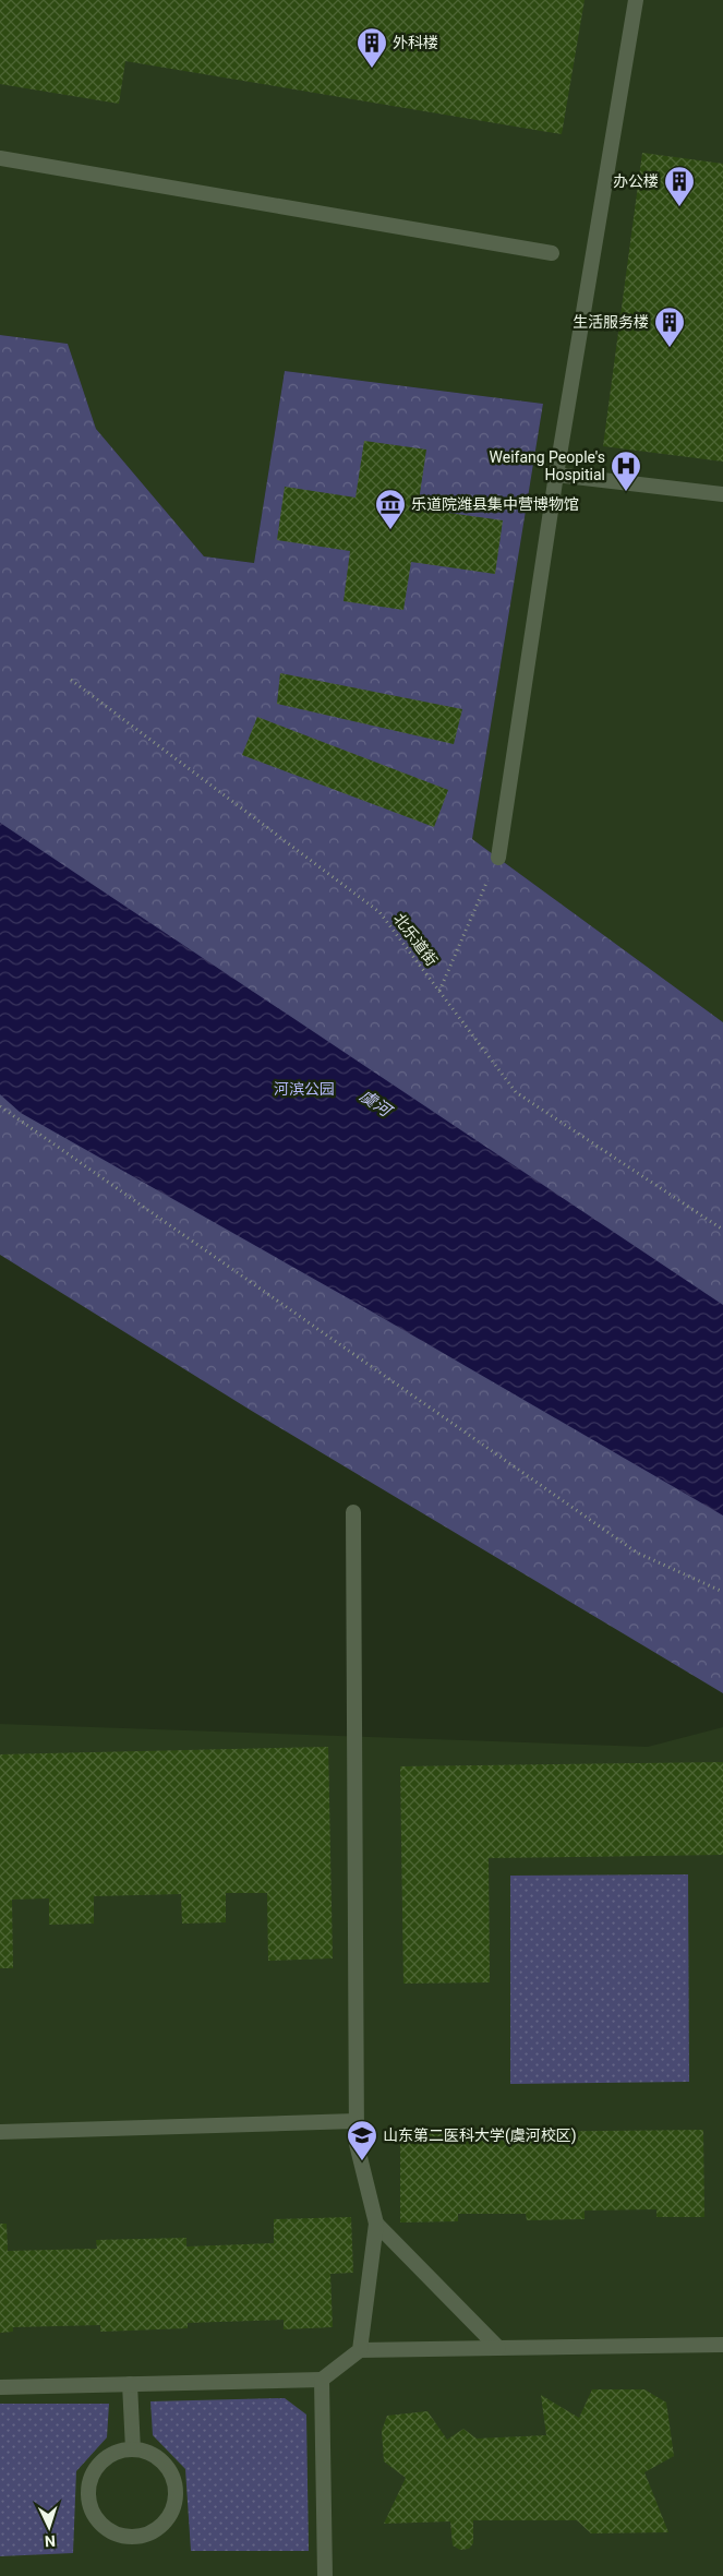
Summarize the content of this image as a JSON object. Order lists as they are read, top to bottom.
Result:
{
  "streets": {
    "path": ["北乐道街"]
  },
  "water": ["虞河"],
  "parks": ["河滨公园"],
  "places": {
    "building": ["外科楼", "办公楼", "生活服务楼"],
    "hospital": ["Weifang People's Hospitial"],
    "museum": ["乐道院潍县集中营博物馆"],
    "school or university": ["山东第二医科大学(虞河校区)"]
  },
  "north": "bottom"
}
